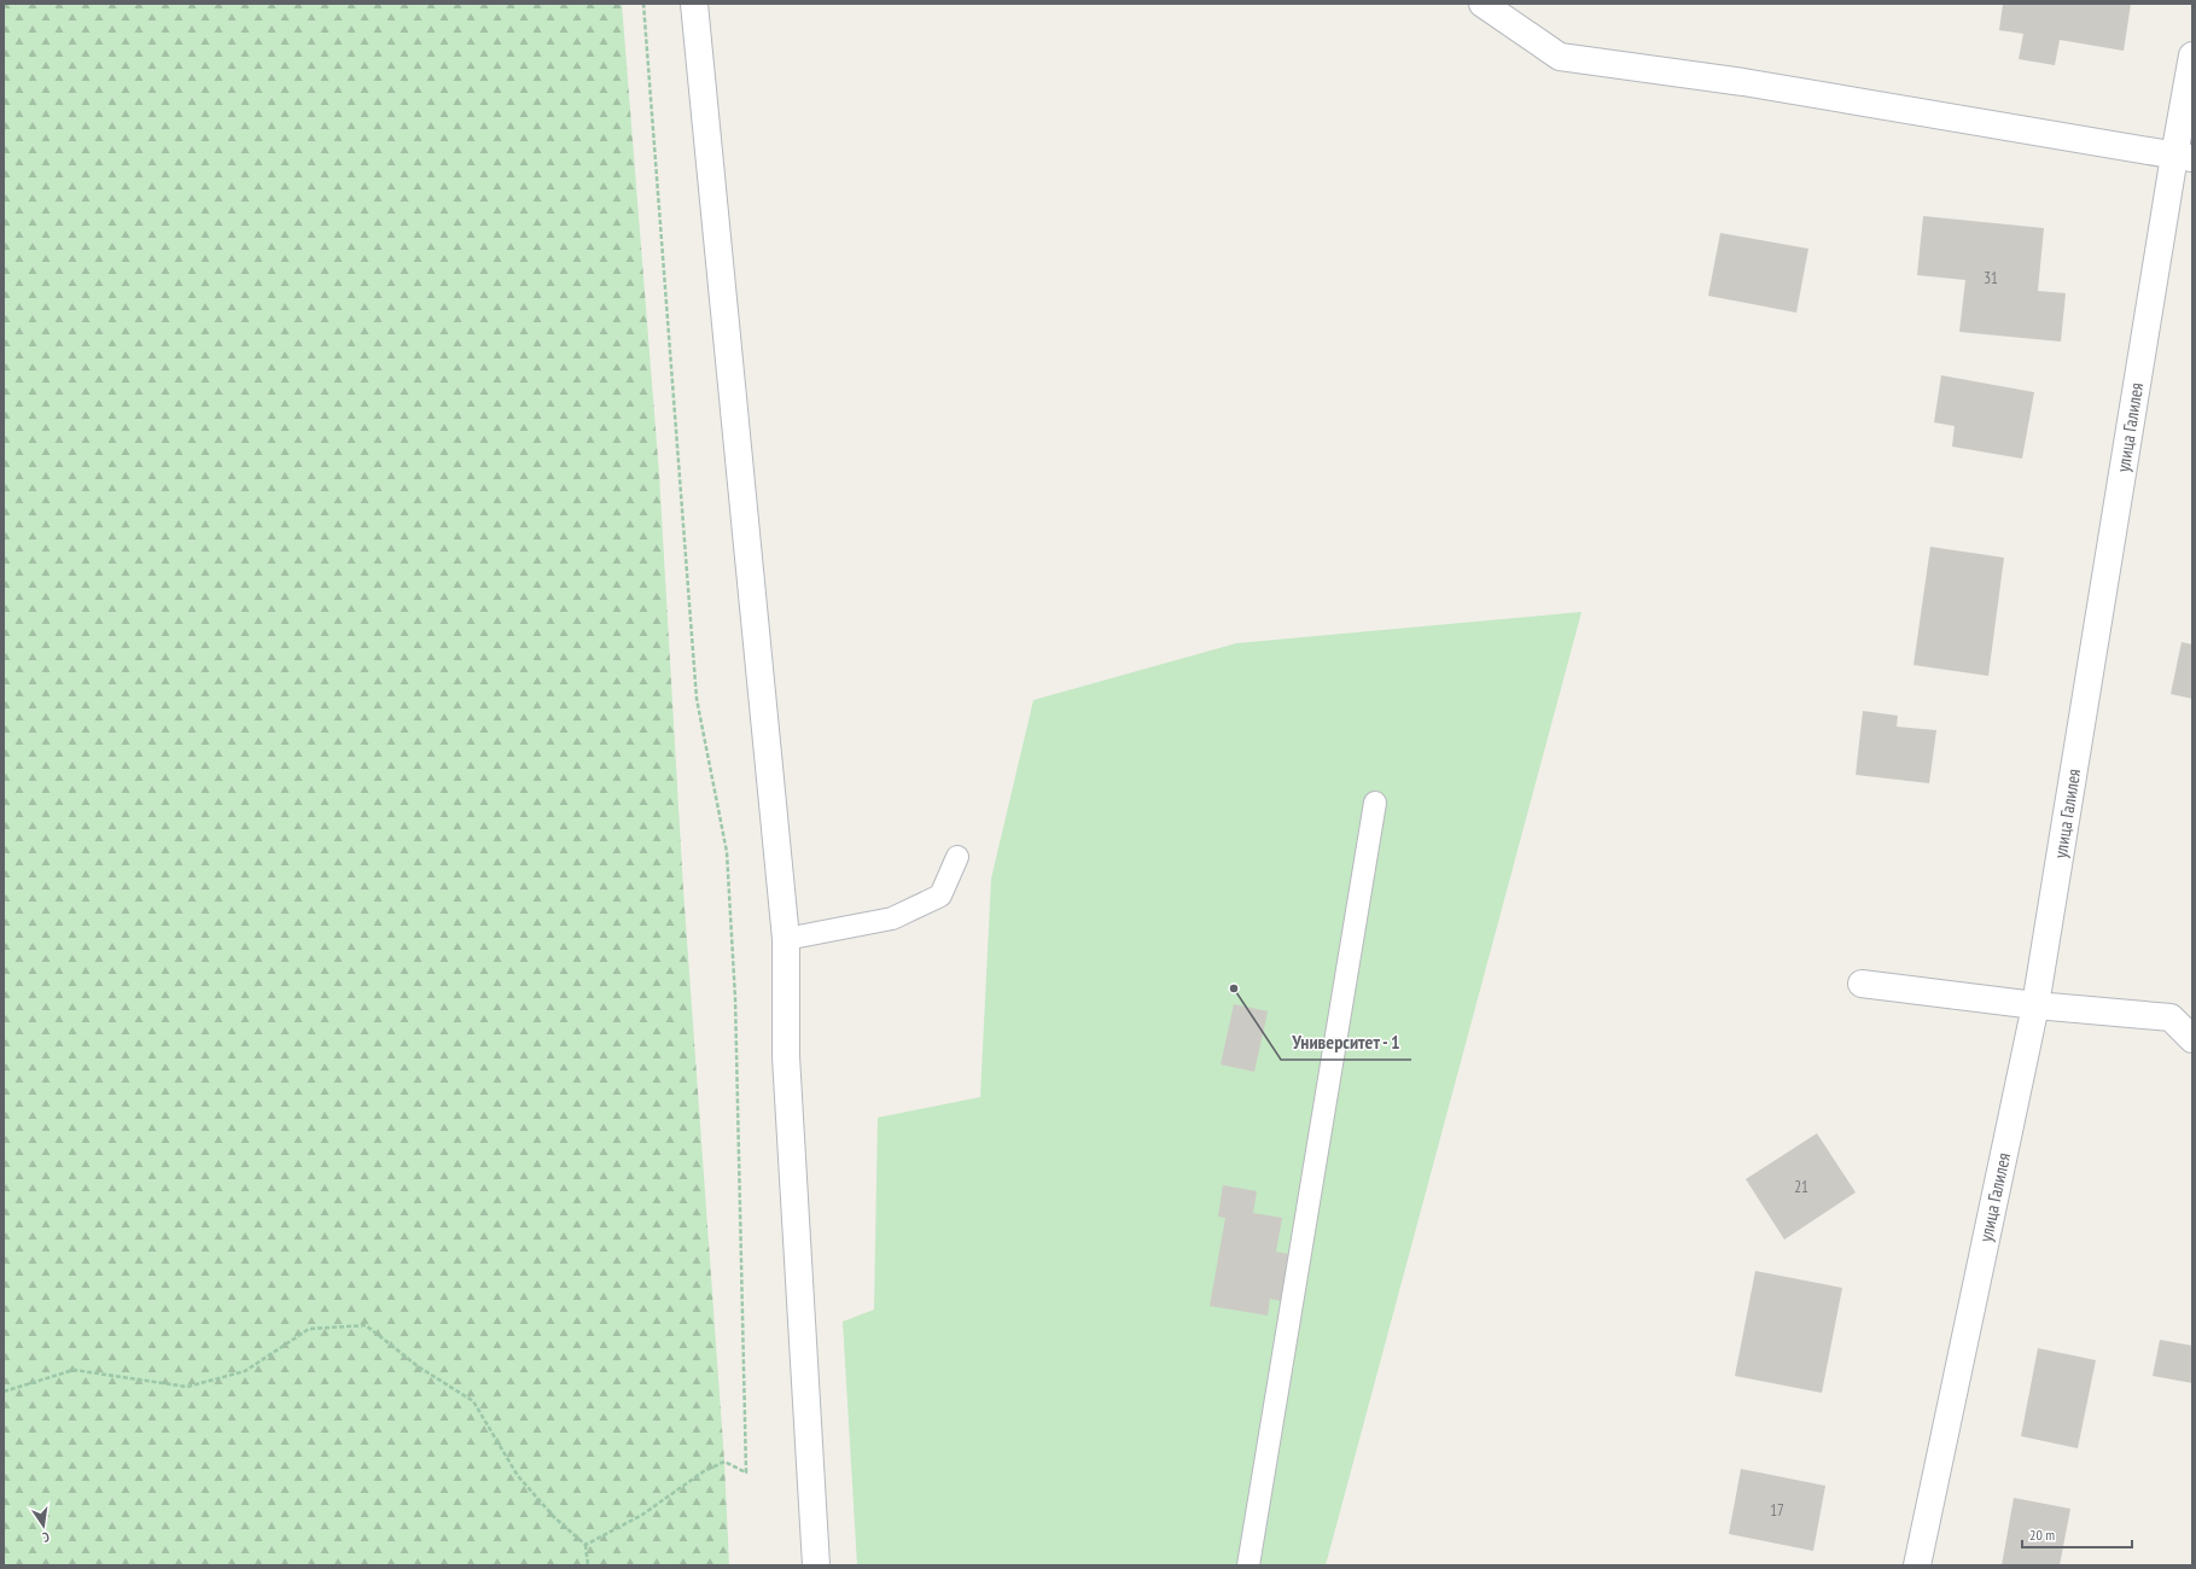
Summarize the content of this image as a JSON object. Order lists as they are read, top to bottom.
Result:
{
  "streets": {
    "street": ["улица Галилея"]
  },
  "places": ["Университет - 1"],
  "house_numbers": ["31", "21", "17"],
  "scale_bar": "20 m",
  "north": "bottom"
}
